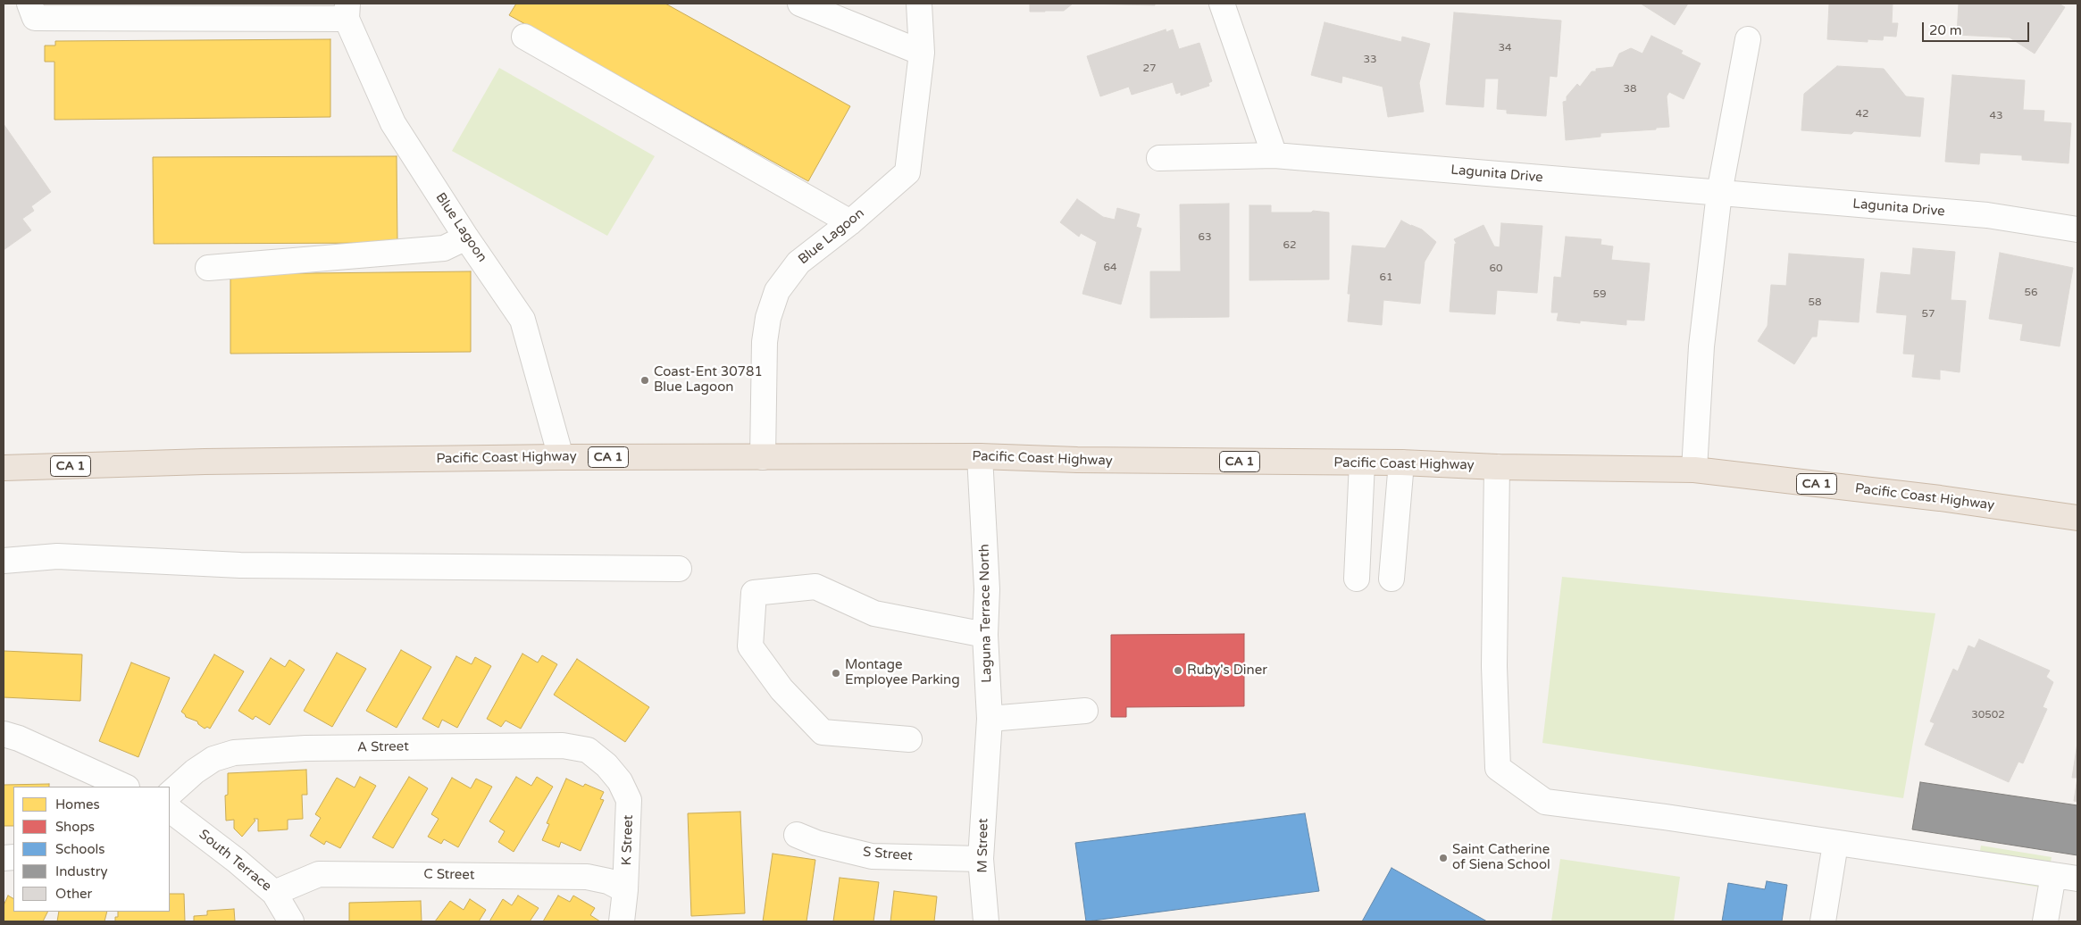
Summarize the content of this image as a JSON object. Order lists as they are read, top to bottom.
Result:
{
  "streets": {
    "highway": ["CA 1", "Pacific Coast Highway"],
    "street": [
      "Lagunita Drive",
      "Blue Lagoon",
      "Laguna Terrace North",
      "A Street",
      "K Street",
      "M Street",
      "S Street",
      "South Terrace",
      "C Street"
    ]
  },
  "crossings": [
    ["Blue Lagoon", "Pacific Coast Highway"],
    ["Pacific Coast Highway", "Laguna Terrace North"],
    ["Laguna Terrace North", "M Street"],
    ["A Street", "K Street"],
    ["K Street", "C Street"],
    ["M Street", "S Street"],
    ["South Terrace", "C Street"]
  ],
  "places": [
    "Coast-Ent 30781 Blue Lagoon",
    "Ruby's Diner",
    "Montage Employee Parking",
    "Saint Catherine of Siena School"
  ],
  "house_numbers": [
    "34",
    "33",
    "27",
    "38",
    "42",
    "43",
    "63",
    "62",
    "64",
    "60",
    "61",
    "56",
    "59",
    "58",
    "57",
    "30502"
  ],
  "legend": [
    "Homes",
    "Shops",
    "Schools",
    "Industry",
    "Other"
  ],
  "scale_bar": "20 m"
}
